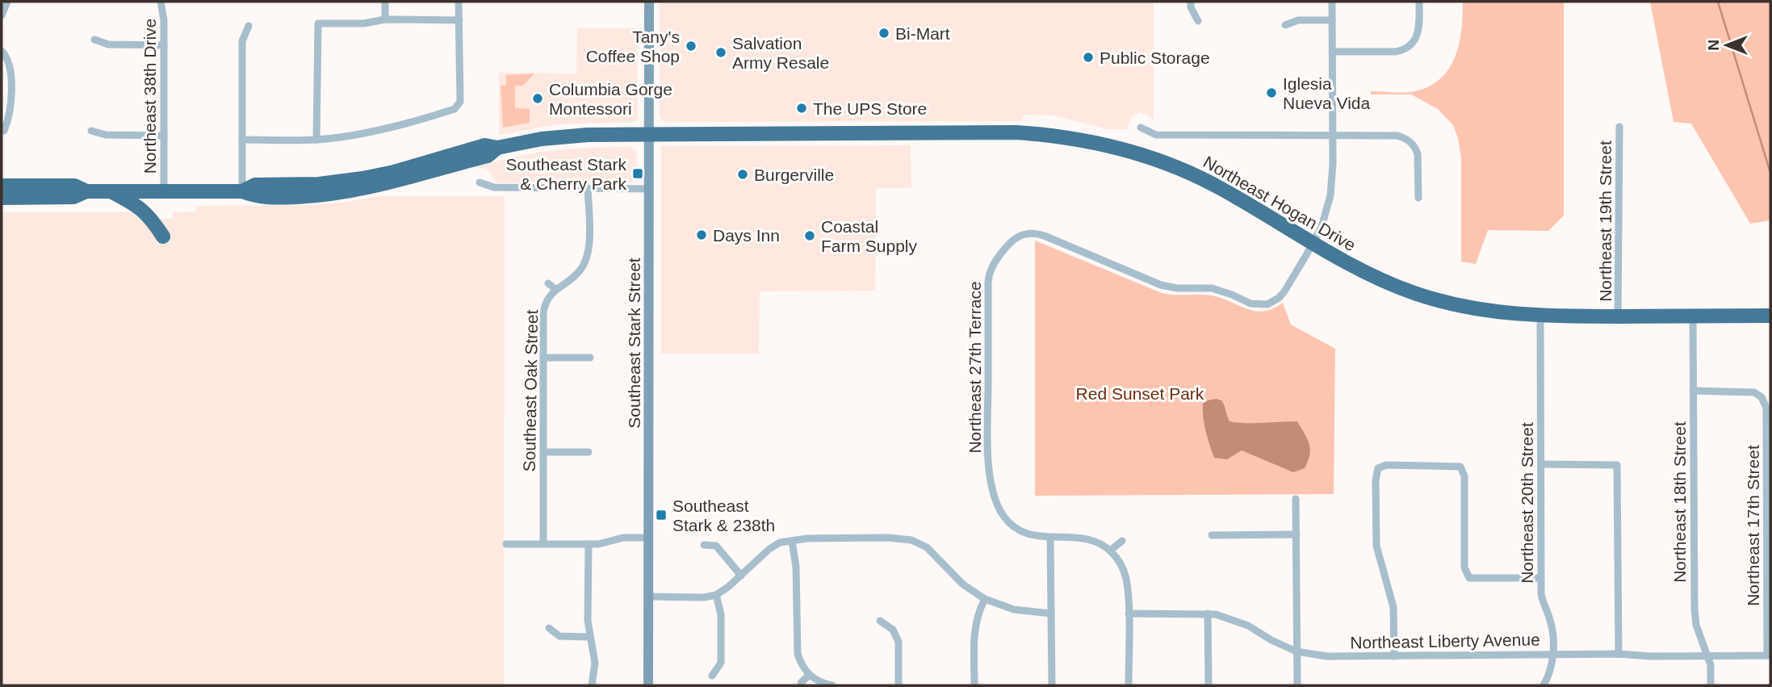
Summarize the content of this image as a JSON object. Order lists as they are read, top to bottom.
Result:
{
  "streets": {
    "highway": ["Northeast Hogan Drive"],
    "main road": ["Southeast Stark Street"],
    "street": [
      "Northeast 38th Drive",
      "Northeast 19th Street",
      "Northeast 27th Terrace",
      "Southeast Oak Street",
      "Northeast 18th Street",
      "Northeast 20th Street",
      "Northeast 17th Street",
      "Northeast Liberty Avenue"
    ]
  },
  "crossings": [
    ["Northeast 38th Drive", "Northeast Hogan Drive"],
    ["Northeast Hogan Drive", "Northeast 19th Street"],
    ["Northeast Hogan Drive", "Southeast Stark Street"],
    ["Northeast Hogan Drive", "Northeast 27th Terrace"],
    ["Northeast Hogan Drive", "Northeast 18th Street"],
    ["Northeast Hogan Drive", "Northeast 20th Street"],
    ["Northeast 18th Street", "Northeast 17th Street"],
    ["Northeast 18th Street", "Northeast Liberty Avenue"],
    ["Northeast 20th Street", "Northeast Liberty Avenue"],
    ["Northeast 17th Street", "Northeast Liberty Avenue"]
  ],
  "parks": ["Red Sunset Park"],
  "places": {
    "other": [
      "Bi-Mart",
      "Tany's Coffee Shop",
      "Salvation Army Resale",
      "Public Storage",
      "Iglesia Nueva Vida",
      "Columbia Gorge Montessori",
      "The UPS Store",
      "Burgerville",
      "Days Inn",
      "Coastal Farm Supply"
    ],
    "transit": ["Southeast Stark & Cherry Park", "Southeast Stark & 238th"]
  },
  "north": "left"
}
